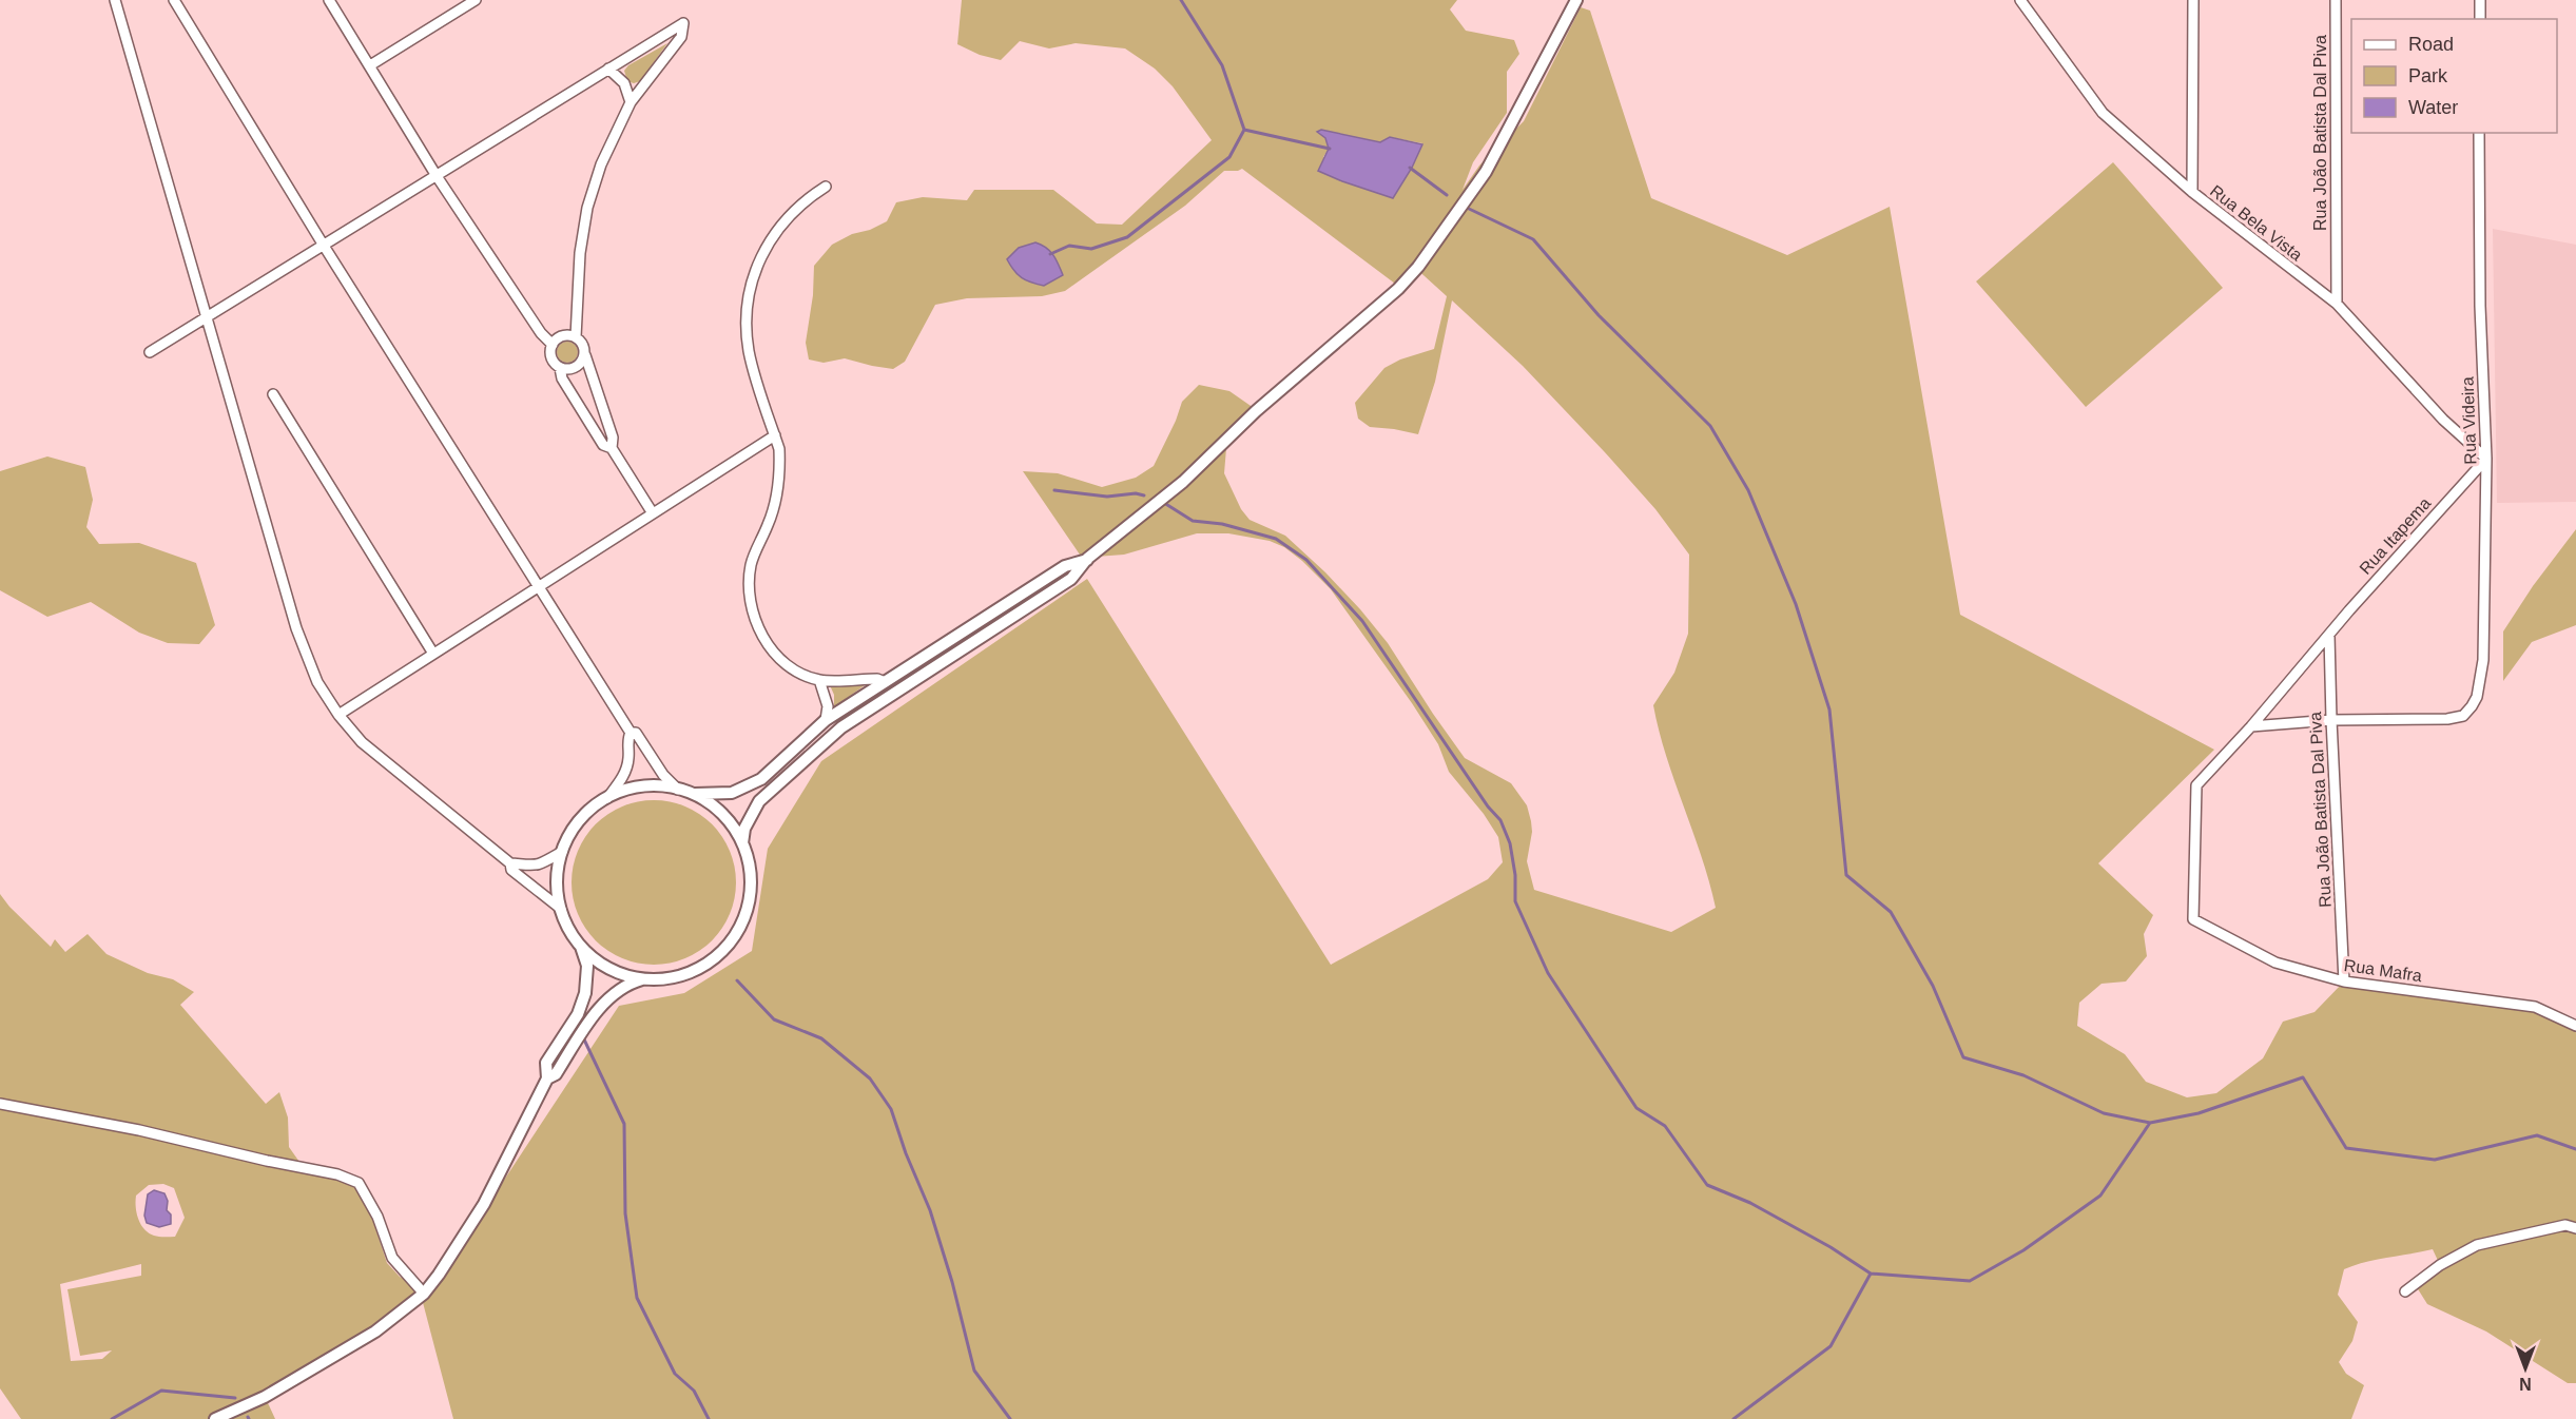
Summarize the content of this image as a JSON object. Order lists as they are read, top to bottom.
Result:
{
  "streets": {
    "street": [
      "Rua João Batista Dal Piva",
      "Rua Bela Vista",
      "Rua Videira",
      "Rua Itapema",
      "Rua Mafra"
    ]
  },
  "crossings": [
    ["Rua João Batista Dal Piva", "Rua Bela Vista"],
    ["Rua João Batista Dal Piva", "Rua Videira"],
    ["Rua João Batista Dal Piva", "Rua Itapema"],
    ["Rua João Batista Dal Piva", "Rua Mafra"],
    ["Rua Bela Vista", "Rua Videira"],
    ["Rua Bela Vista", "Rua Itapema"],
    ["Rua Videira", "Rua Itapema"],
    ["Rua Itapema", "Rua Mafra"]
  ],
  "legend": ["Road", "Park", "Water"],
  "north": "bottom"
}
